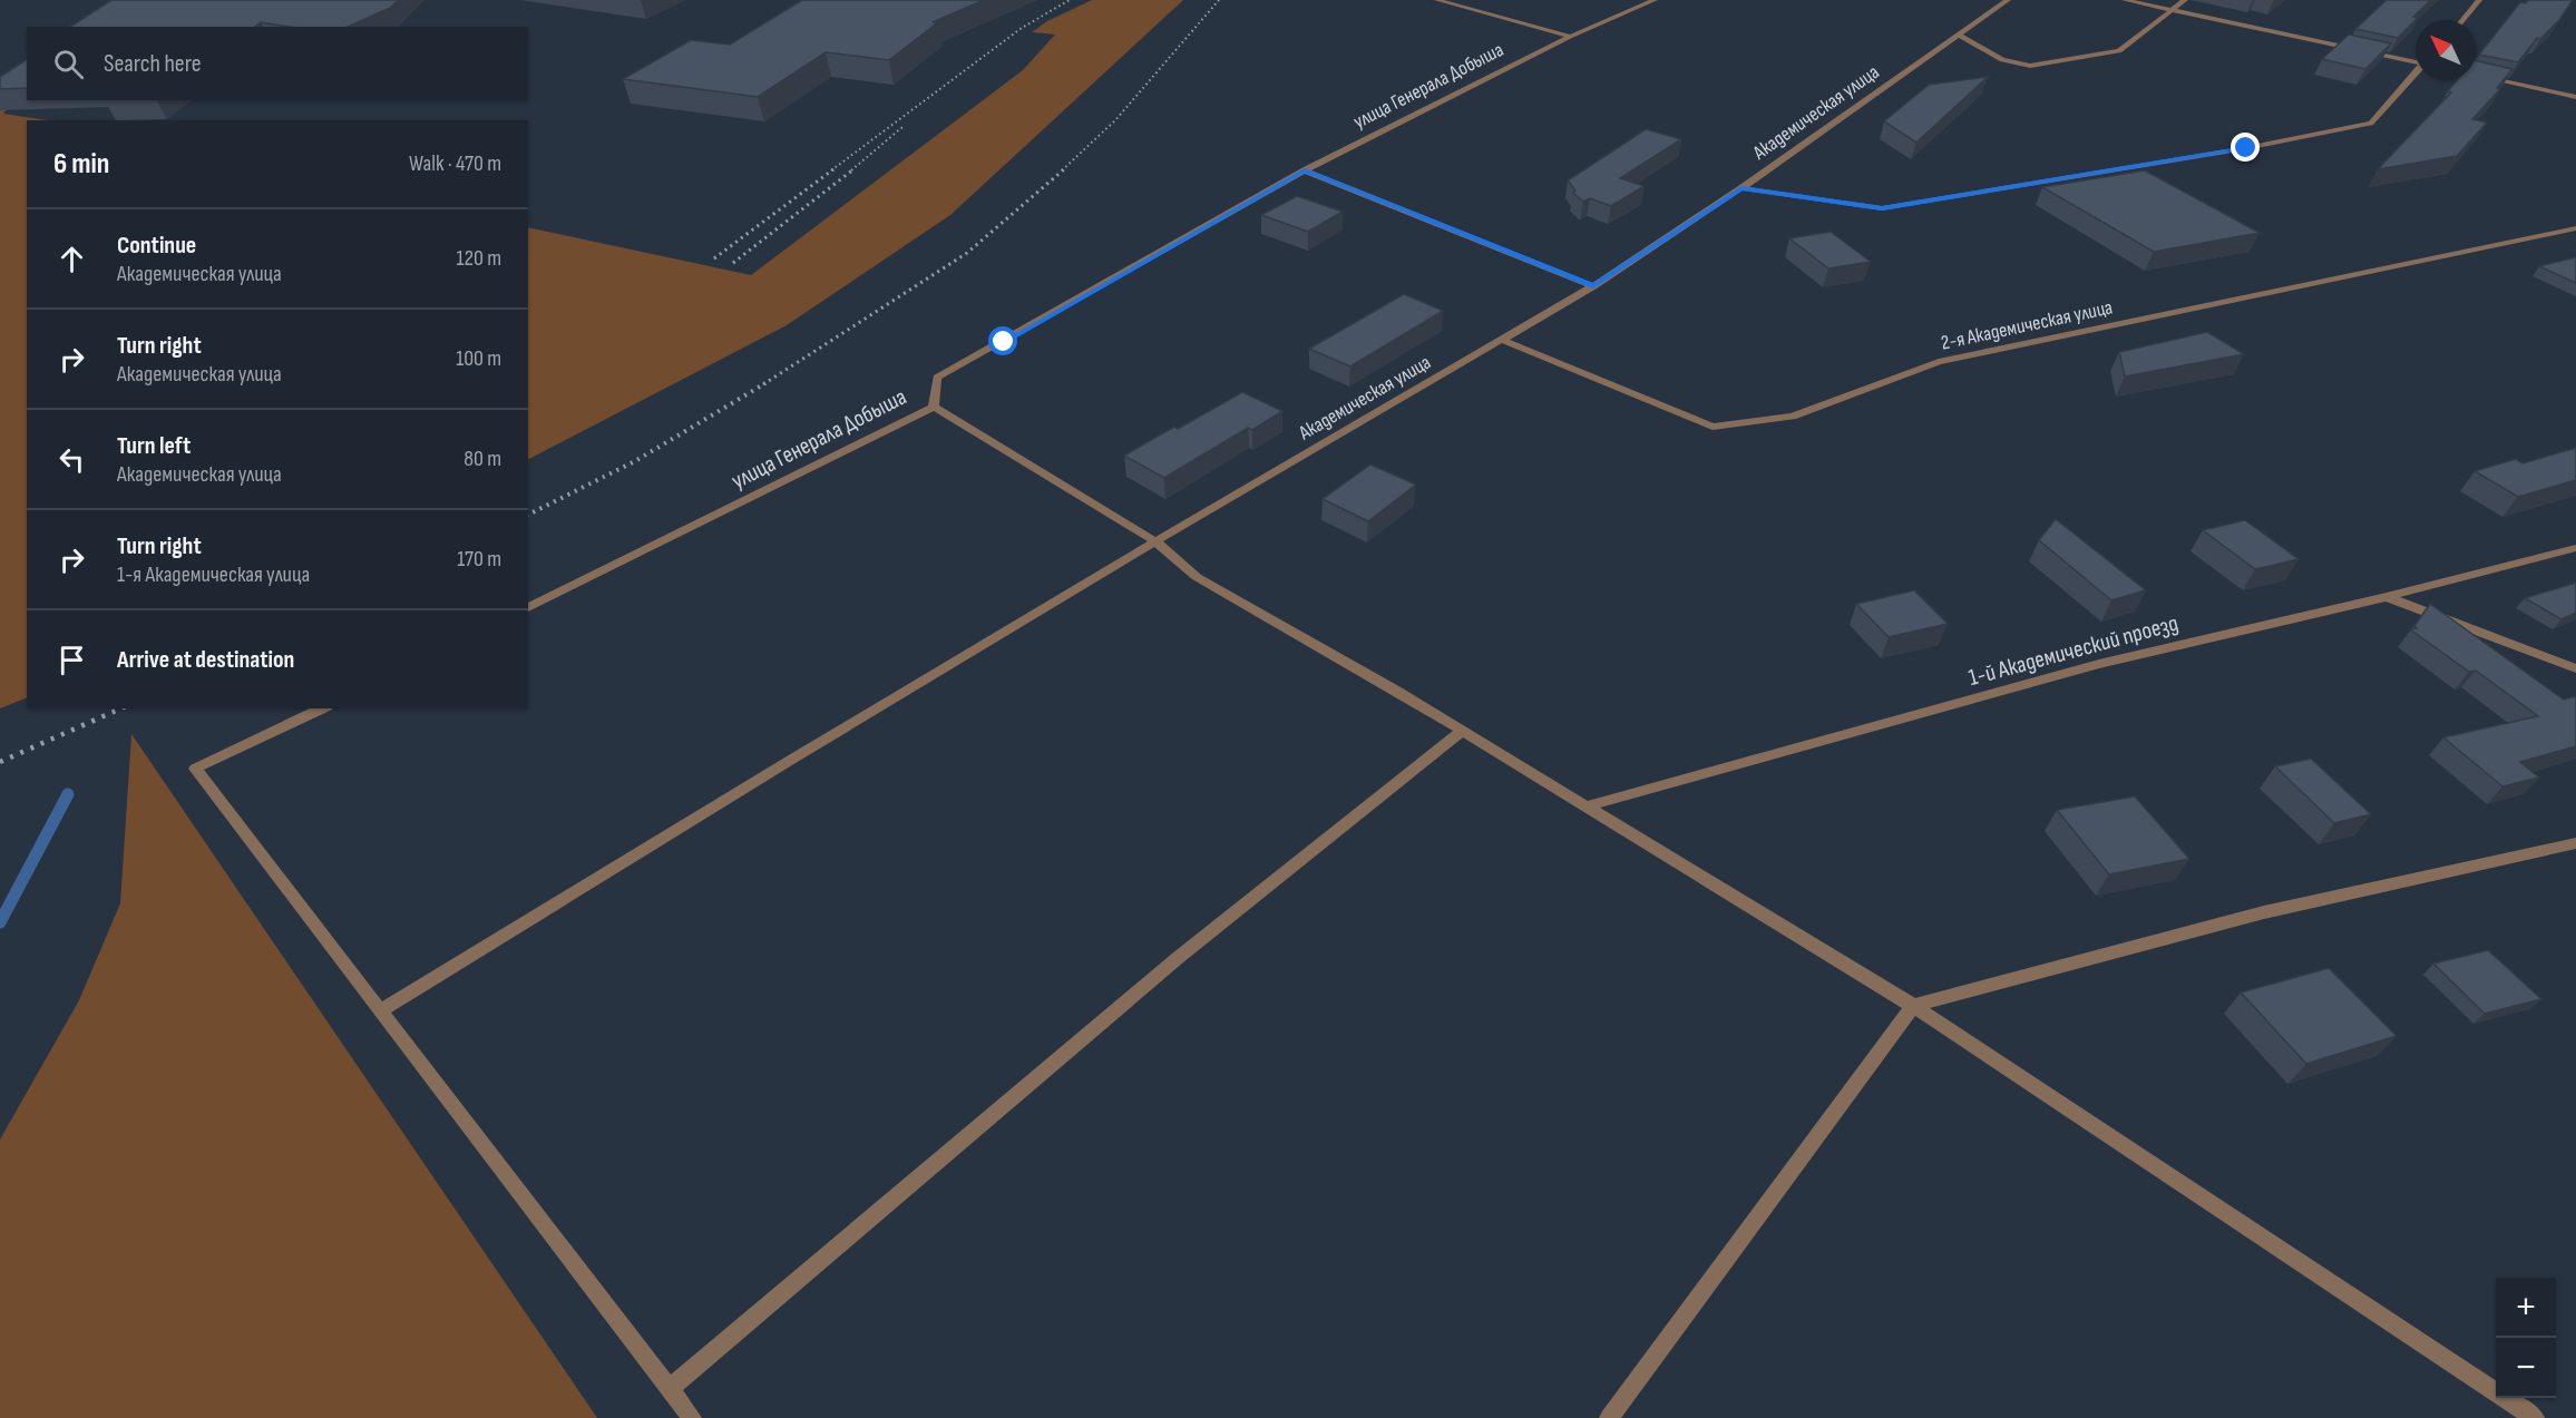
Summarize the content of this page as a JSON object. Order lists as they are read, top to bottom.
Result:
{
  "streets": {
    "street": [
      "улица Генерала Добыша",
      "Академическая улица",
      "2-я Академическая улица",
      "1-й Академический проезд"
    ]
  },
  "crossings": [
    ["улица Генерала Добыша", "Академическая улица"],
    ["улица Генерала Добыша", "1-й Академический проезд"],
    ["Академическая улица", "2-я Академическая улица"]
  ],
  "north": "top left",
  "page": {
    "search": "Search here",
    "heading": ["6 min", "Walk · 470 m"],
    "list": [
      ["Continue", "Академическая улица", "120 m"],
      ["Turn right", "Академическая улица", "100 m"],
      ["Turn left", "Академическая улица", "80 m"],
      ["Turn right", "1-я Академическая улица", "170 m"],
      "Arrive at destination"
    ],
    "map_buttons": ["+", "−"]
  }
}
